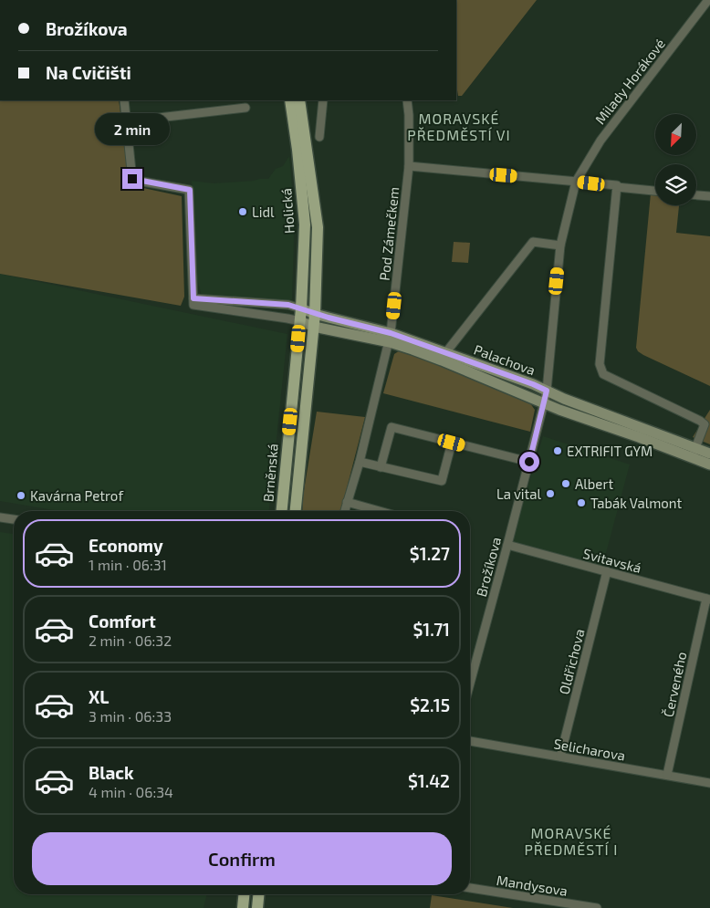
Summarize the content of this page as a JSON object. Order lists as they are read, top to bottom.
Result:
{
  "streets": {
    "main road": ["Holická", "Brněnská"],
    "street": [
      "Milady Horákové",
      "Pod Zámečkem",
      "Palachova",
      "Svitavská",
      "Brožíkova",
      "Oldřichova",
      "Červeného",
      "Selicharova",
      "Mandysova"
    ]
  },
  "crossings": [
    ["Milady Horákové", "Palachova"],
    ["Milady Horákové", "Brožíkova"],
    ["Holická", "Palachova"],
    ["Holická", "Brněnská"],
    ["Pod Zámečkem", "Palachova"],
    ["Palachova", "Brněnská"],
    ["Palachova", "Brožíkova"],
    ["Svitavská", "Brožíkova"],
    ["Svitavská", "Oldřichova"],
    ["Svitavská", "Červeného"],
    ["Oldřichova", "Selicharova"],
    ["Červeného", "Selicharova"]
  ],
  "districts": ["MORAVSKÉ PŘEDMĚSTÍ VI", "MORAVSKÉ PŘEDMĚSTÍ I"],
  "places": [
    "Lidl",
    "EXTRIFIT GYM",
    "Albert",
    "La vital",
    "Kavárna Petrof",
    "Tabák Valmont"
  ],
  "north": "bottom left",
  "page": {
    "banner": ["Brožíkova", "Na Cvičišti"],
    "bubble": "2 min",
    "list": [
      {
        "name": "Economy",
        "note": "1 min · 06:31",
        "value": "$1.27"
      },
      {
        "name": "Comfort",
        "note": "2 min · 06:32",
        "value": "$1.71"
      },
      {
        "name": "XL",
        "note": "3 min · 06:33",
        "value": "$2.15"
      },
      {
        "name": "Black",
        "note": "4 min · 06:34",
        "value": "$1.42"
      }
    ],
    "buttons": "Confirm"
  }
}
